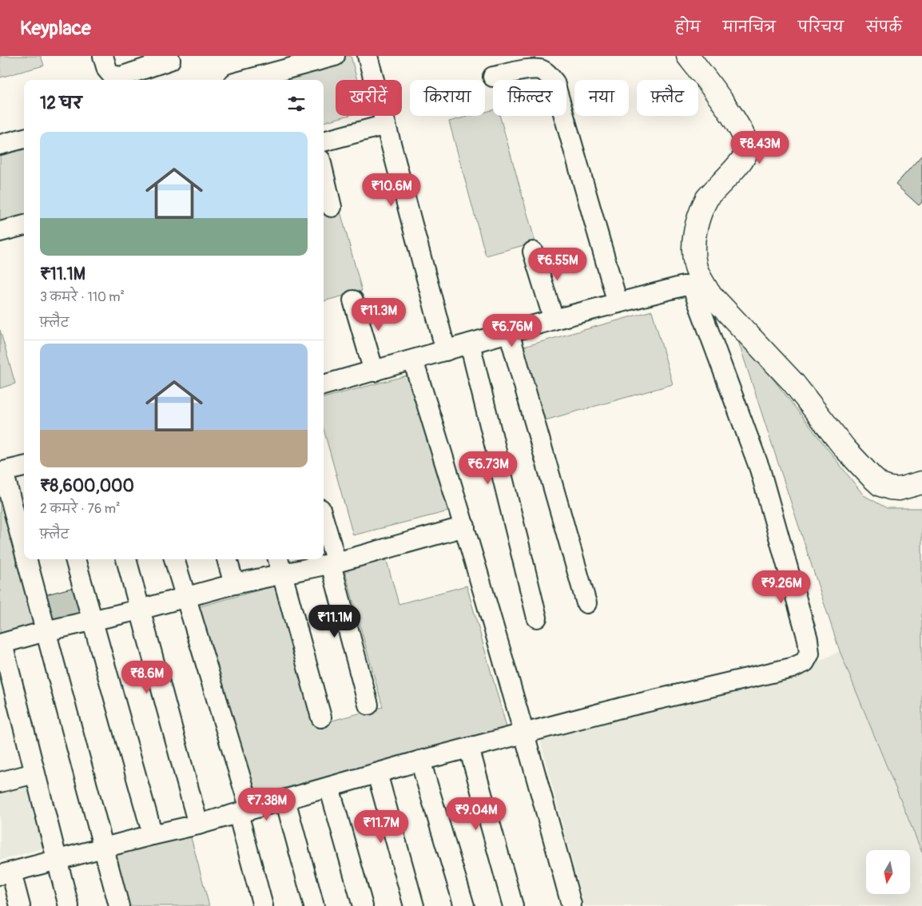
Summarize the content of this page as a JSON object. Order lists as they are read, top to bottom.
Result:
{
  "north": "bottom",
  "page": {
    "header": "Keyplace",
    "nav": [
      "होम",
      "मानचित्र",
      "परिचय",
      "संपर्क"
    ],
    "chip": [
      "खरीदें",
      "किराया",
      "फ़िल्टर",
      "नया",
      "फ़्लैट"
    ],
    "heading": "12 घर",
    "list": [
      {
        "name": "₹11.1M",
        "note": "3 कमरे · 110 m² · फ़्लैट"
      },
      {
        "name": "₹8,600,000",
        "note": "2 कमरे · 76 m² · फ़्लैट"
      }
    ],
    "price": [
      "₹8.43M",
      "₹10.6M",
      "₹6.55M",
      "₹11.3M",
      "₹6.76M",
      "₹6.73M",
      "₹9.26M",
      "₹11.1M",
      "₹8.6M",
      "₹7.38M",
      "₹9.04M",
      "₹11.7M"
    ]
  }
}
